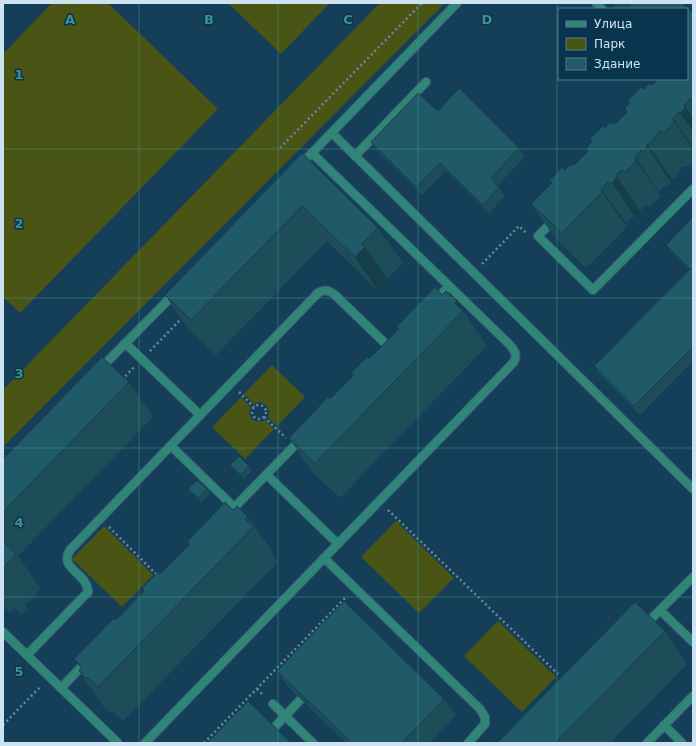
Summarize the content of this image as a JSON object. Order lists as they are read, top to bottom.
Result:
{
  "legend": ["Улица", "Парк", "Здание"],
  "grid": {
    "columns": [
      "A",
      "B",
      "C",
      "D"
    ],
    "rows": [
      "1",
      "2",
      "3",
      "4",
      "5"
    ]
  }
}
